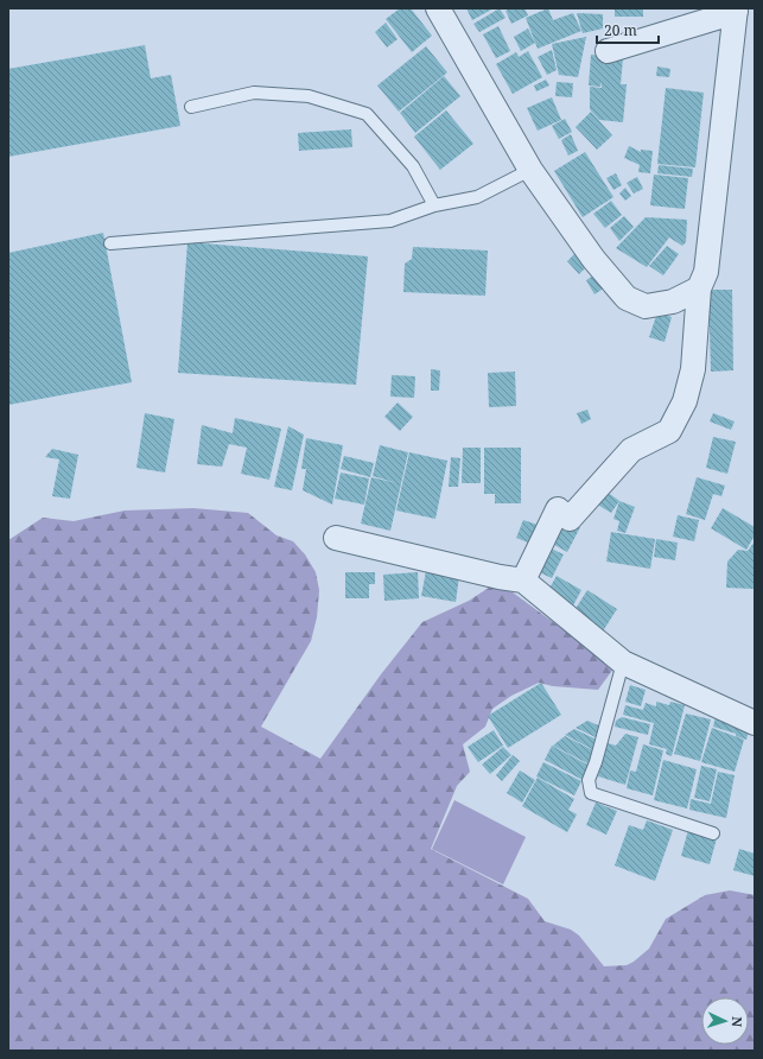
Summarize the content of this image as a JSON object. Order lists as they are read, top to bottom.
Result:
{
  "scale_bar": "20 m",
  "north": "right"
}
